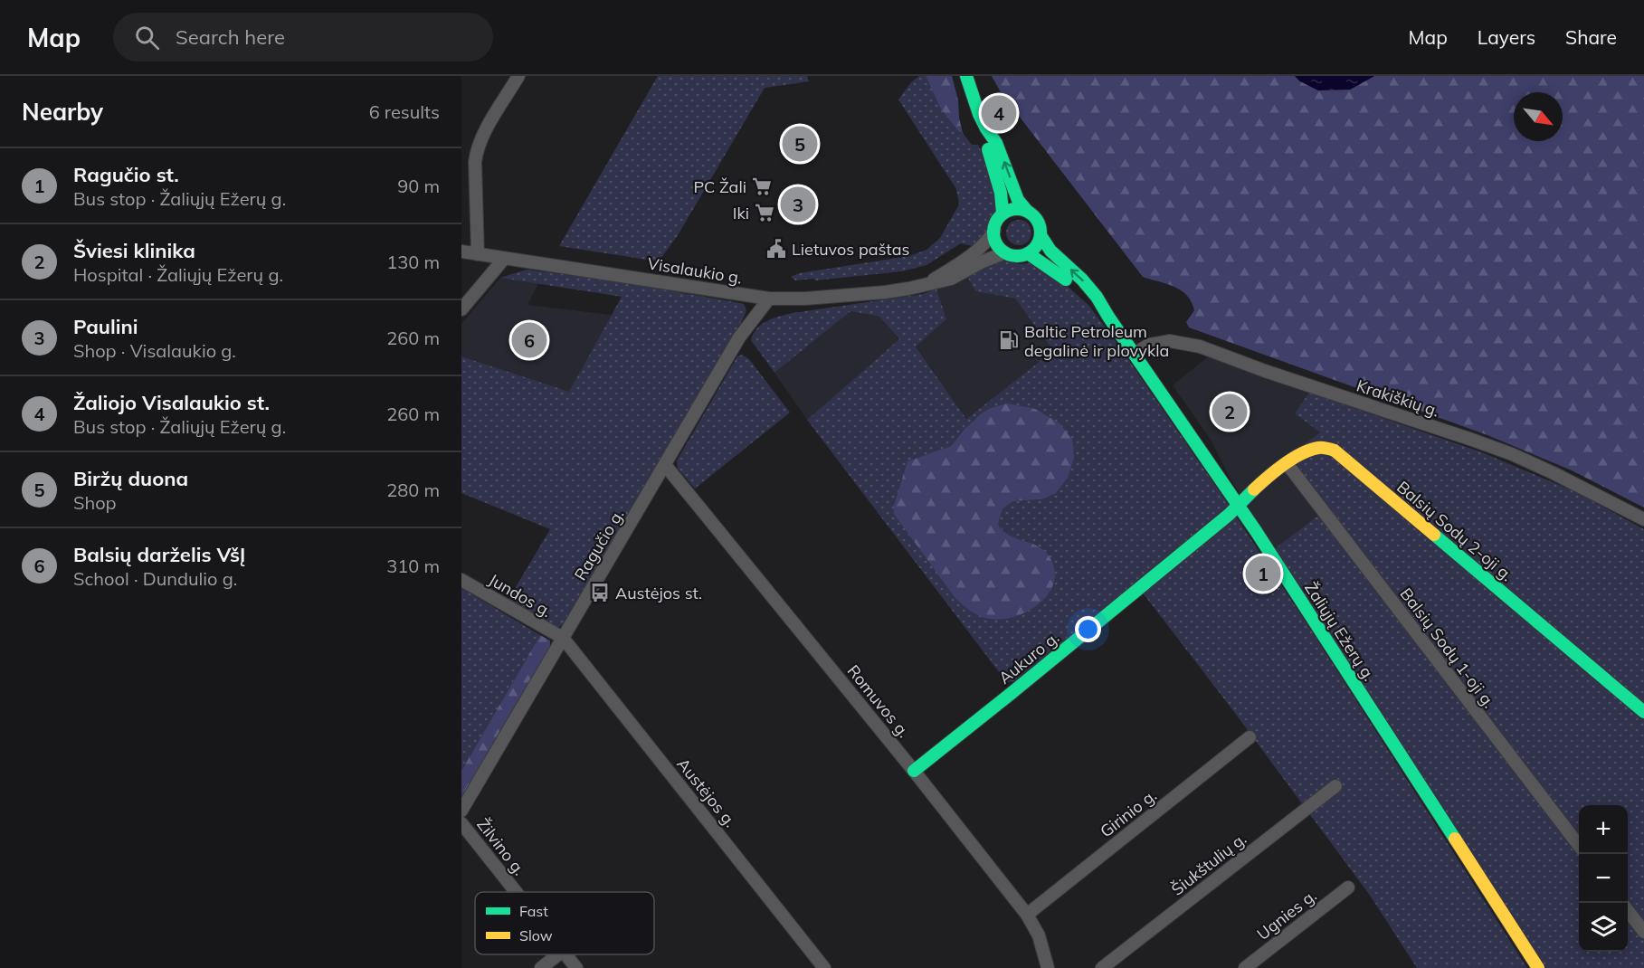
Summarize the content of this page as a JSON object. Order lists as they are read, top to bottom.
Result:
{
  "streets": {
    "main road": ["Balsių Sodų 2-oji g.", "Žaliųjų Ežerų g.", "Aukuro g."],
    "street": [
      "Visalaukio g.",
      "Krakiškių g.",
      "Ragučio g.",
      "Jundos g.",
      "Balsių Sodų 1-oji g.",
      "Romuvos g.",
      "Austėjos g.",
      "Girinio g.",
      "Žilvino g.",
      "Šiukštulių g.",
      "Ugnies g."
    ]
  },
  "crossings": [
    ["Visalaukio g.", "Ragučio g."],
    ["Visalaukio g.", "Žaliųjų Ežerų g."],
    ["Krakiškių g.", "Žaliųjų Ežerų g."],
    ["Balsių Sodų 2-oji g.", "Žaliųjų Ežerų g."],
    ["Balsių Sodų 2-oji g.", "Balsių Sodų 1-oji g."],
    ["Balsių Sodų 2-oji g.", "Aukuro g."],
    ["Ragučio g.", "Jundos g."],
    ["Ragučio g.", "Romuvos g."],
    ["Ragučio g.", "Austėjos g."],
    ["Jundos g.", "Austėjos g."],
    ["Žaliųjų Ežerų g.", "Aukuro g."],
    ["Aukuro g.", "Romuvos g."],
    ["Romuvos g.", "Girinio g."]
  ],
  "places": {
    "supermarket": ["PC Žali", "Iki"],
    "public building": ["Lietuvos paštas"],
    "fuel station": ["Baltic Petroleum degalinė ir plovykla"],
    "bus stop": ["Austėjos st."]
  },
  "legend": ["Fast", "Slow"],
  "north": "bottom right",
  "page": {
    "header": "Map",
    "search": "Search here",
    "nav": ["Map", "Layers", "Share"],
    "heading": ["Nearby", "6 results"],
    "pins": [
      "4",
      "5",
      "3",
      "6",
      "2",
      "1"
    ],
    "list": [
      {
        "mark": "1",
        "name": "Ragučio st.",
        "note": "Bus stop · Žaliųjų Ežerų g.",
        "value": "90 m"
      },
      {
        "mark": "2",
        "name": "Šviesi klinika",
        "note": "Hospital · Žaliųjų Ežerų g.",
        "value": "130 m"
      },
      {
        "mark": "3",
        "name": "Paulini",
        "note": "Shop · Visalaukio g.",
        "value": "260 m"
      },
      {
        "mark": "4",
        "name": "Žaliojo Visalaukio st.",
        "note": "Bus stop · Žaliųjų Ežerų g.",
        "value": "260 m"
      },
      {
        "mark": "5",
        "name": "Biržų duona",
        "note": "Shop",
        "value": "280 m"
      },
      {
        "mark": "6",
        "name": "Balsių darželis VšĮ",
        "note": "School · Dundulio g.",
        "value": "310 m"
      }
    ],
    "map_buttons": ["+", "−"]
  }
}
